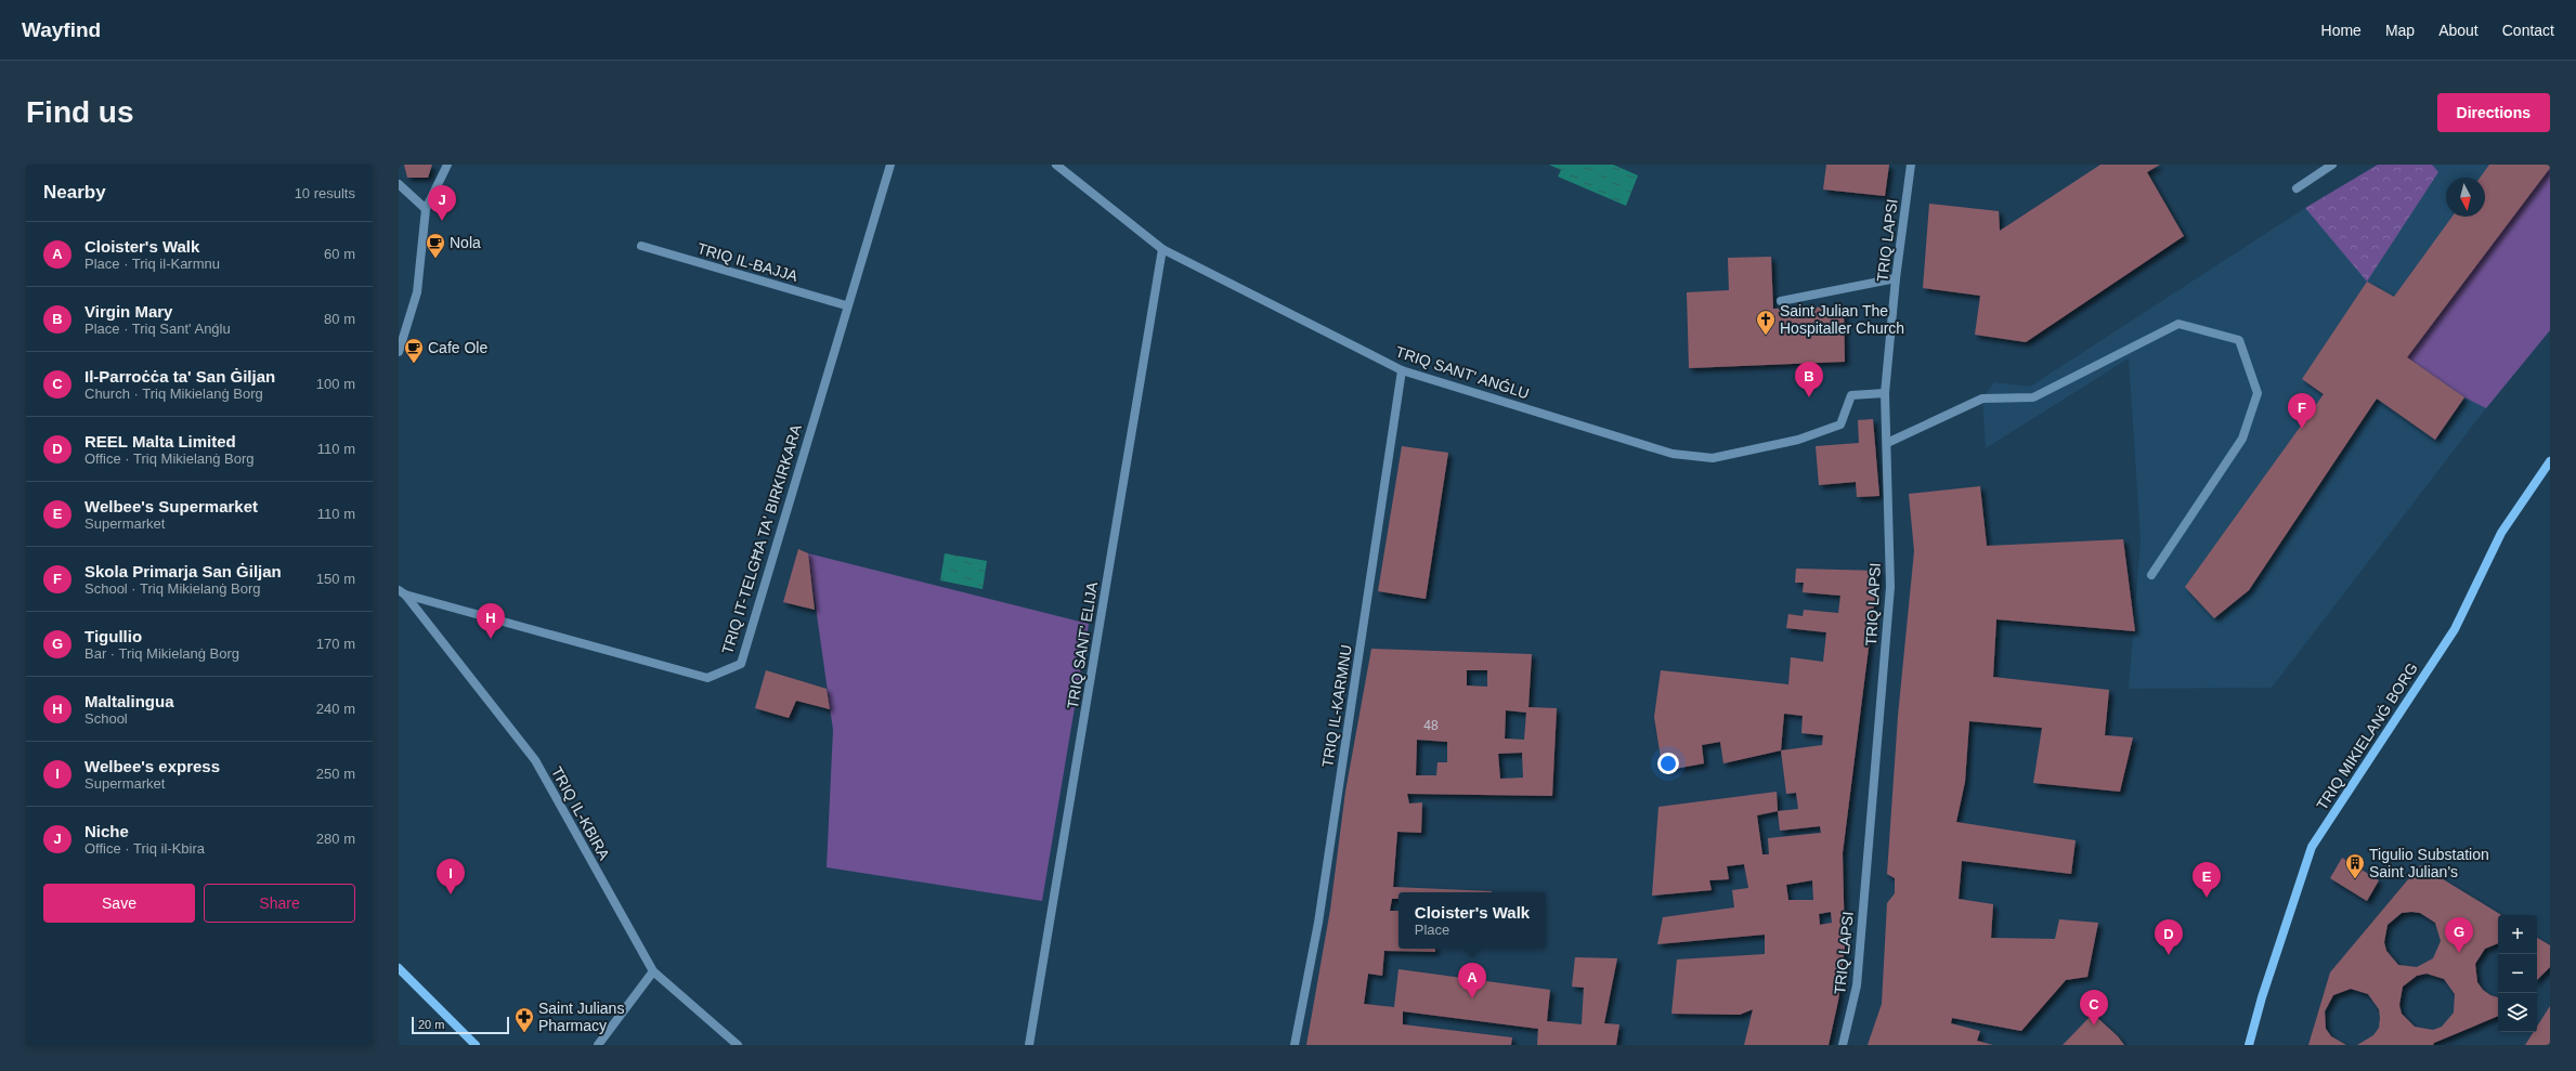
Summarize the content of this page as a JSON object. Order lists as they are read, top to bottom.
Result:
{
  "streets": {
    "main road": ["TRIQ MIKIELANĠ BORG"],
    "street": [
      "TRIQ LAPSI",
      "TRIQ IL-BAJJA",
      "TRIQ SANT' ANǴLU",
      "TRIQ IT-TELGĦA TA' BIRKIRKARA",
      "TRIQ SANT' ELIJA",
      "TRIQ IL-KARMNU",
      "TRIQ IL-KBIRA"
    ]
  },
  "crossings": [
    ["TRIQ LAPSI", "TRIQ SANT' ANǴLU"],
    ["TRIQ IL-BAJJA", "TRIQ IT-TELGĦA TA' BIRKIRKARA"],
    ["TRIQ SANT' ANǴLU", "TRIQ SANT' ELIJA"],
    ["TRIQ SANT' ANǴLU", "TRIQ IL-KARMNU"],
    ["TRIQ IT-TELGĦA TA' BIRKIRKARA", "TRIQ IL-KBIRA"]
  ],
  "places": {
    "cafe": ["Nola", "Cafe Ole"],
    "church": ["Saint Julian The Hospitaller Church"],
    "building": ["Tigulio Substation Saint Julian's"],
    "pharmacy": ["Saint Julians Pharmacy"]
  },
  "house_numbers": ["48"],
  "scale_bar": "20 m",
  "north": "bottom",
  "page": {
    "header": "Wayfind",
    "nav": [
      "Home",
      "Map",
      "About",
      "Contact"
    ],
    "buttons": [
      "Directions",
      ["Save", "Share"]
    ],
    "title": "Find us",
    "heading": ["Nearby", "10 results"],
    "pins": [
      "J",
      "B",
      "F",
      "H",
      "I",
      "E",
      "G",
      "D",
      "A",
      "C"
    ],
    "list": [
      {
        "mark": "A",
        "name": "Cloister's Walk",
        "note": "Place · Triq il-Karmnu",
        "value": "60 m"
      },
      {
        "mark": "B",
        "name": "Virgin Mary",
        "note": "Place · Triq Sant' Anǵlu",
        "value": "80 m"
      },
      {
        "mark": "C",
        "name": "Il-Parroċċa ta' San Ġiljan",
        "note": "Church · Triq Mikielanġ Borg",
        "value": "100 m"
      },
      {
        "mark": "D",
        "name": "REEL Malta Limited",
        "note": "Office · Triq Mikielanġ Borg",
        "value": "110 m"
      },
      {
        "mark": "E",
        "name": "Welbee's Supermarket",
        "note": "Supermarket",
        "value": "110 m"
      },
      {
        "mark": "F",
        "name": "Skola Primarja San Ġiljan",
        "note": "School · Triq Mikielanġ Borg",
        "value": "150 m"
      },
      {
        "mark": "G",
        "name": "Tigullio",
        "note": "Bar · Triq Mikielanġ Borg",
        "value": "170 m"
      },
      {
        "mark": "H",
        "name": "Maltalingua",
        "note": "School",
        "value": "240 m"
      },
      {
        "mark": "I",
        "name": "Welbee's express",
        "note": "Supermarket",
        "value": "250 m"
      },
      {
        "mark": "J",
        "name": "Niche",
        "note": "Office · Triq il-Kbira",
        "value": "280 m"
      }
    ],
    "popup": ["Cloister's Walk", "Place"],
    "map_buttons": ["+", "−"],
    "scale": "20 m"
  }
}
